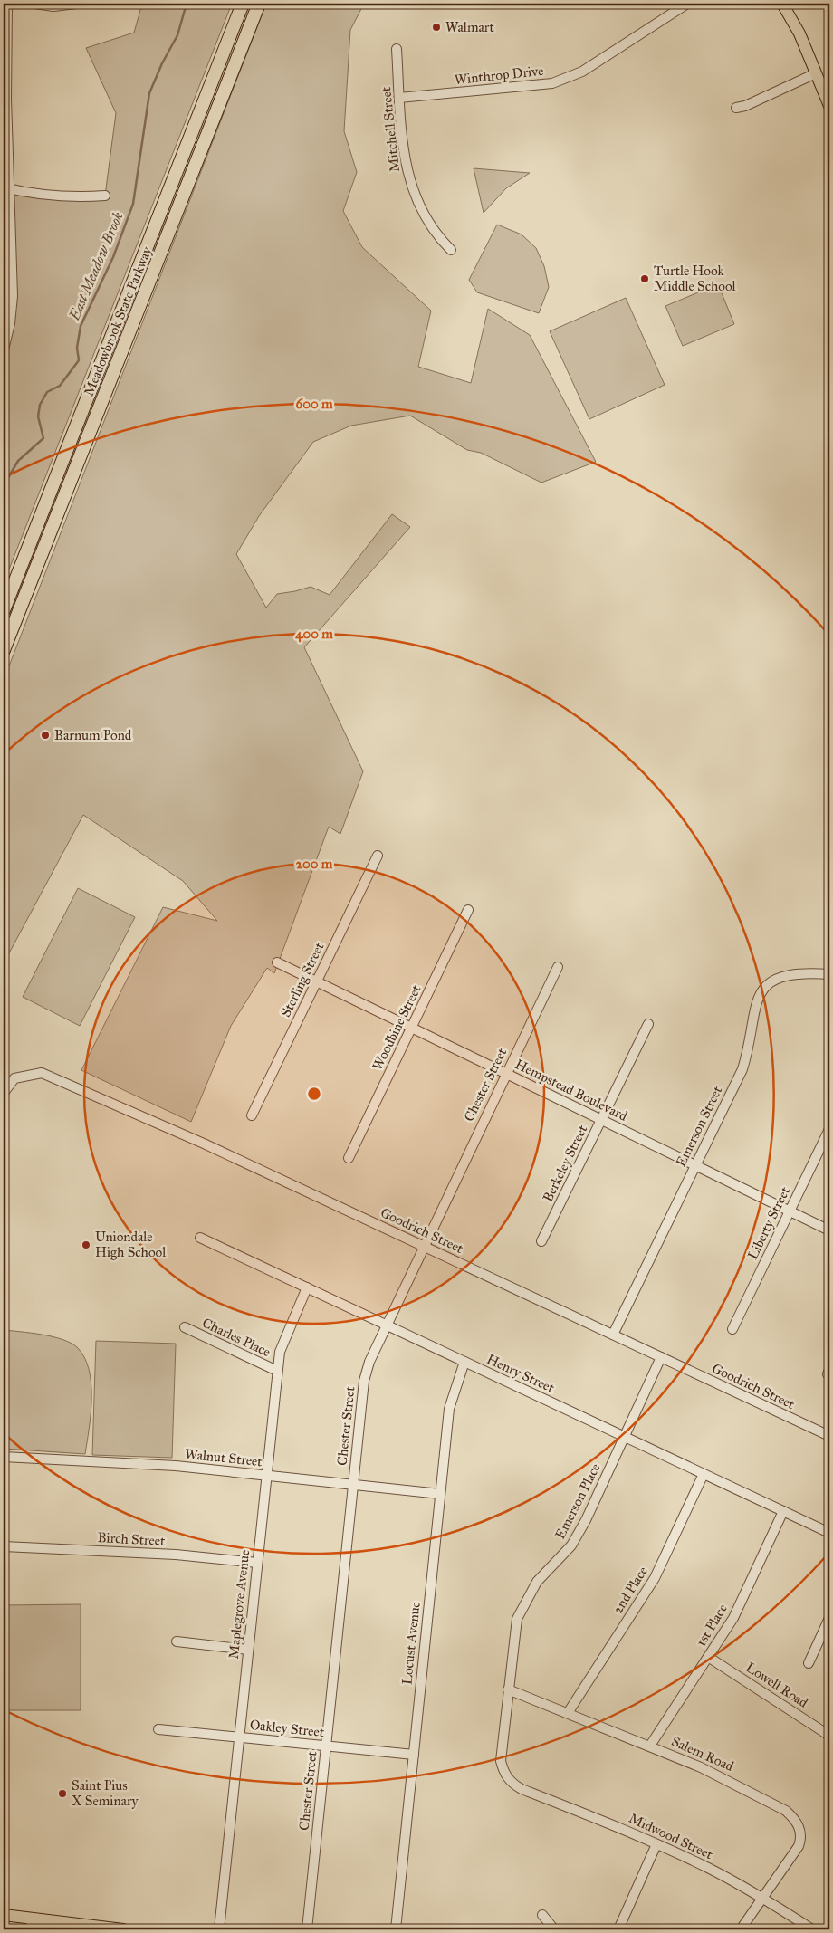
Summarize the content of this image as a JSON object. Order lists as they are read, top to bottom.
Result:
{
  "streets": {
    "highway": ["Meadowbrook State Parkway"],
    "street": [
      "Winthrop Drive",
      "Mitchell Street",
      "Sterling Street",
      "Woodbine Street",
      "Chester Street",
      "Hempstead Boulevard",
      "Emerson Street",
      "Berkeley Street",
      "Liberty Street",
      "Goodrich Street",
      "Charles Place",
      "Henry Street",
      "Walnut Street",
      "Emerson Place",
      "Birch Street",
      "2nd Place",
      "Maplegrove Avenue",
      "1st Place",
      "Locust Avenue",
      "Lowell Road",
      "Oakley Street",
      "Salem Road",
      "Midwood Street"
    ]
  },
  "crossings": [
    ["Winthrop Drive", "Mitchell Street"],
    ["Sterling Street", "Hempstead Boulevard"],
    ["Woodbine Street", "Hempstead Boulevard"],
    ["Chester Street", "Hempstead Boulevard"],
    ["Chester Street", "Goodrich Street"],
    ["Chester Street", "Henry Street"],
    ["Chester Street", "Walnut Street"],
    ["Chester Street", "Oakley Street"],
    ["Hempstead Boulevard", "Emerson Street"],
    ["Hempstead Boulevard", "Berkeley Street"],
    ["Hempstead Boulevard", "Liberty Street"],
    ["Emerson Street", "Goodrich Street"],
    ["Goodrich Street", "Emerson Place"],
    ["Charles Place", "Maplegrove Avenue"],
    ["Henry Street", "Emerson Place"],
    ["Henry Street", "2nd Place"],
    ["Henry Street", "Maplegrove Avenue"],
    ["Henry Street", "1st Place"],
    ["Henry Street", "Locust Avenue"],
    ["Walnut Street", "Maplegrove Avenue"],
    ["Walnut Street", "Locust Avenue"],
    ["Emerson Place", "Salem Road"],
    ["Emerson Place", "Midwood Street"],
    ["Birch Street", "Maplegrove Avenue"],
    ["2nd Place", "Salem Road"],
    ["Maplegrove Avenue", "Oakley Street"],
    ["1st Place", "Lowell Road"],
    ["1st Place", "Salem Road"],
    ["Locust Avenue", "Oakley Street"],
    ["Salem Road", "Midwood Street"]
  ],
  "water": ["East Meadow Brook"],
  "places": [
    "Walmart",
    "Turtle Hook Middle School",
    "Barnum Pond",
    "Uniondale High School",
    "Saint Pius X Seminary"
  ],
  "rings": ["600 m", "400 m", "200 m"]
}
